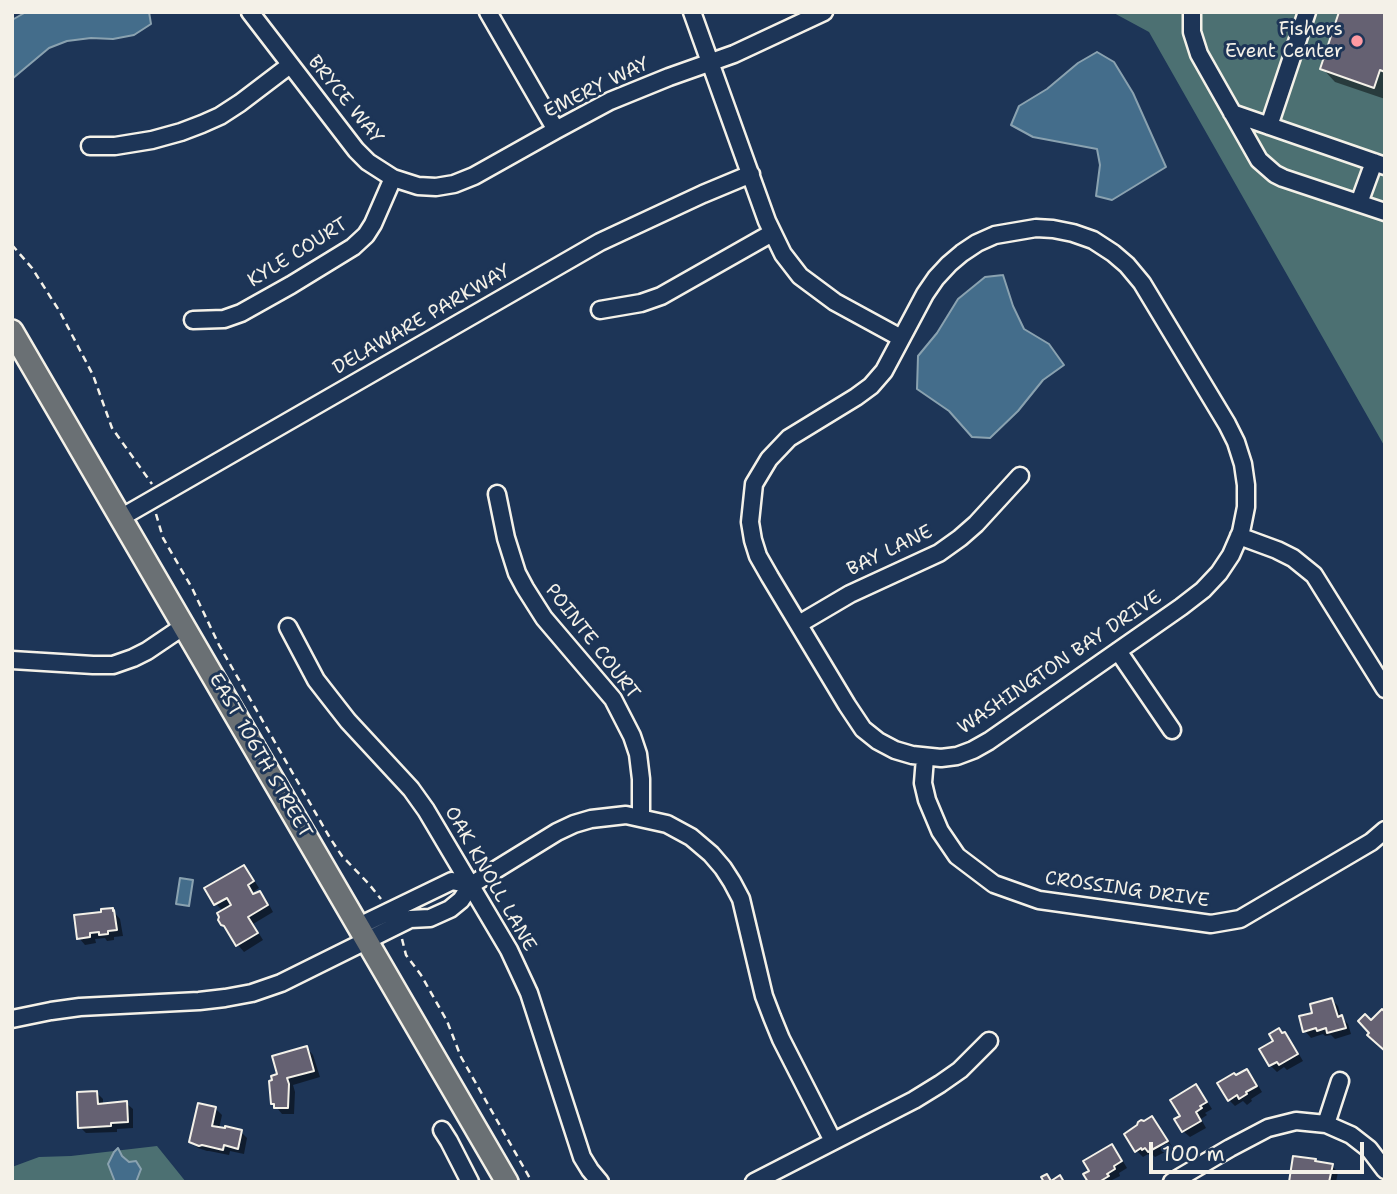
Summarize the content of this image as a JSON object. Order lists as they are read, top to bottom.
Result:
{
  "streets": {
    "main road": ["EAST 106TH STREET"],
    "street": [
      "EMERY WAY",
      "BRYCE WAY",
      "KYLE COURT",
      "DELAWARE PARKWAY",
      "BAY LANE",
      "POINTE COURT",
      "WASHINGTON BAY DRIVE",
      "OAK KNOLL LANE",
      "CROSSING DRIVE"
    ]
  },
  "crossings": [
    ["EMERY WAY", "BRYCE WAY"],
    ["BRYCE WAY", "KYLE COURT"],
    ["DELAWARE PARKWAY", "EAST 106TH STREET"],
    ["BAY LANE", "WASHINGTON BAY DRIVE"],
    ["WASHINGTON BAY DRIVE", "CROSSING DRIVE"]
  ],
  "places": ["Fishers Event Center"],
  "scale_bar": "100 m"
}
